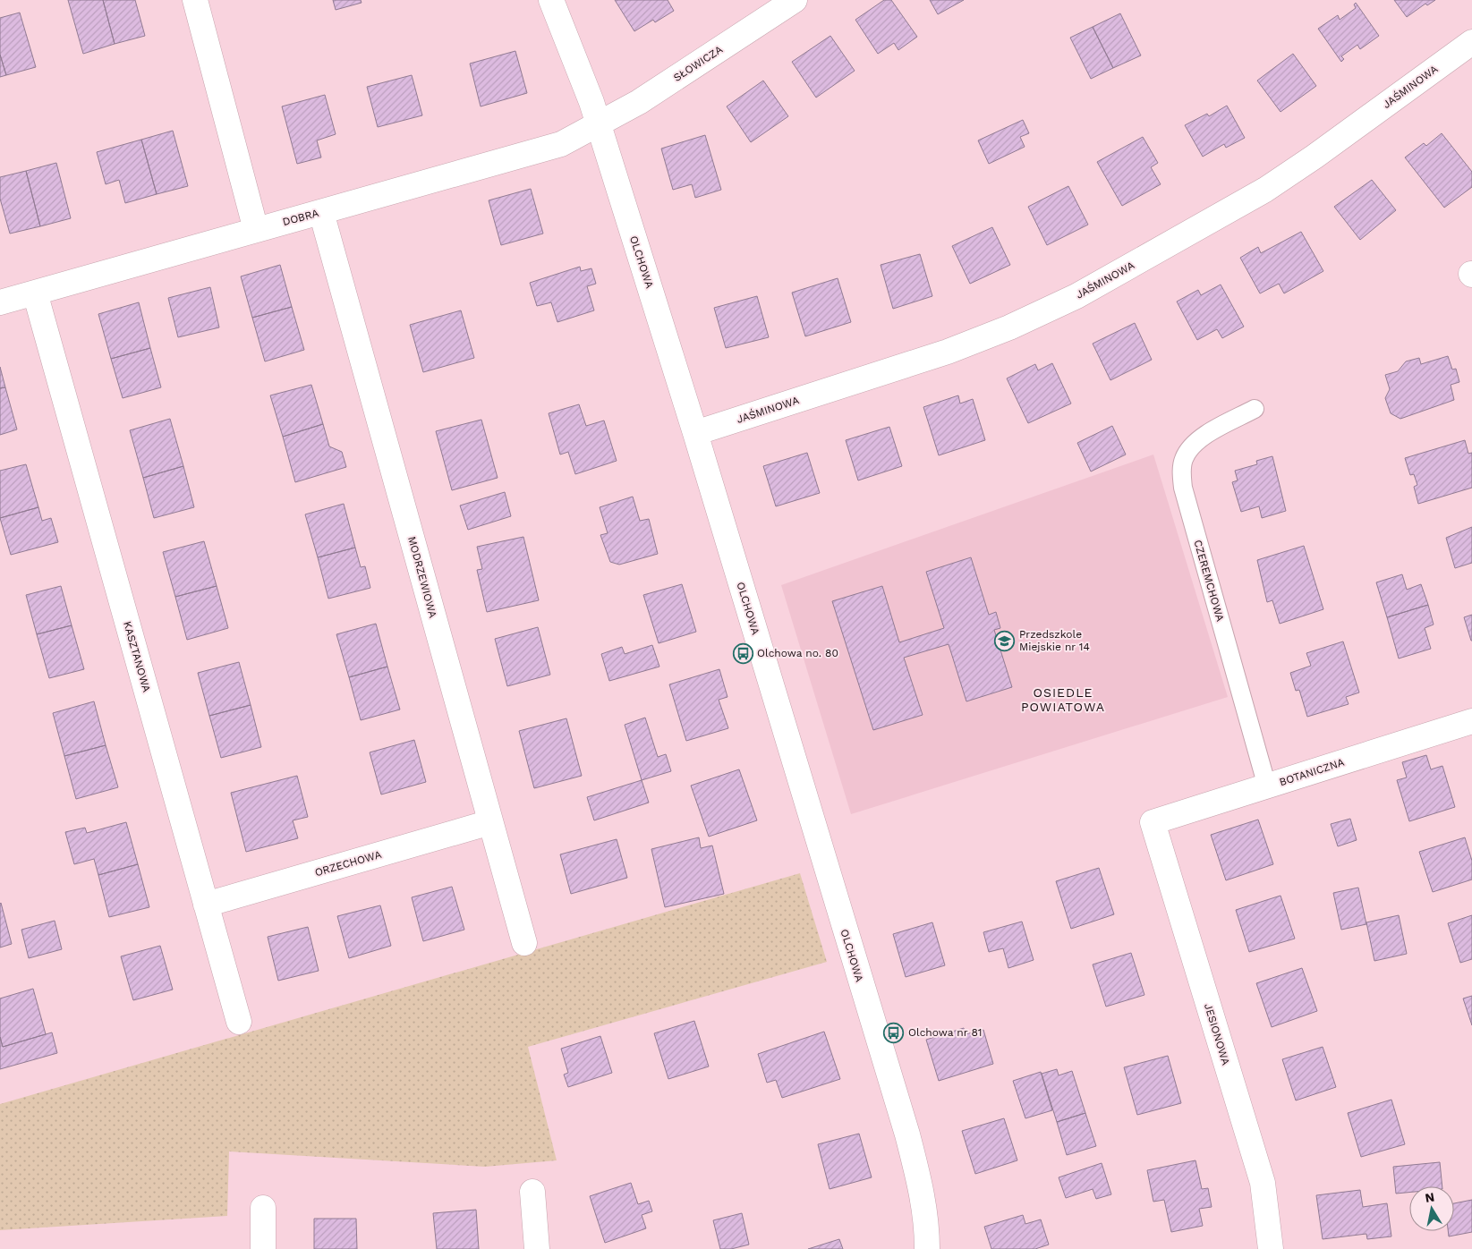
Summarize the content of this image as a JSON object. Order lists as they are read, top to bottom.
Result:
{
  "streets": {
    "street": [
      "SŁOWICZA",
      "JAŚMINOWA",
      "DOBRA",
      "OLCHOWA",
      "MODRZEWIOWA",
      "KASZTANOWA",
      "BOTANICZNA",
      "ORZECHOWA",
      "JESIONOWA"
    ],
    "lane": ["CZEREMCHOWA"]
  },
  "crossings": [
    ["SŁOWICZA", "DOBRA"],
    ["SŁOWICZA", "OLCHOWA"],
    ["JAŚMINOWA", "OLCHOWA"],
    ["DOBRA", "OLCHOWA"],
    ["DOBRA", "MODRZEWIOWA"],
    ["DOBRA", "KASZTANOWA"],
    ["MODRZEWIOWA", "ORZECHOWA"],
    ["CZEREMCHOWA", "BOTANICZNA"],
    ["KASZTANOWA", "ORZECHOWA"],
    ["BOTANICZNA", "JESIONOWA"]
  ],
  "districts": ["OSIEDLE POWIATOWA"],
  "places": {
    "school or university": ["Przedszkole Miejskie nr 14"],
    "bus stop": ["Olchowa no. 80", "Olchowa nr 81"]
  },
  "north": "top"
}
